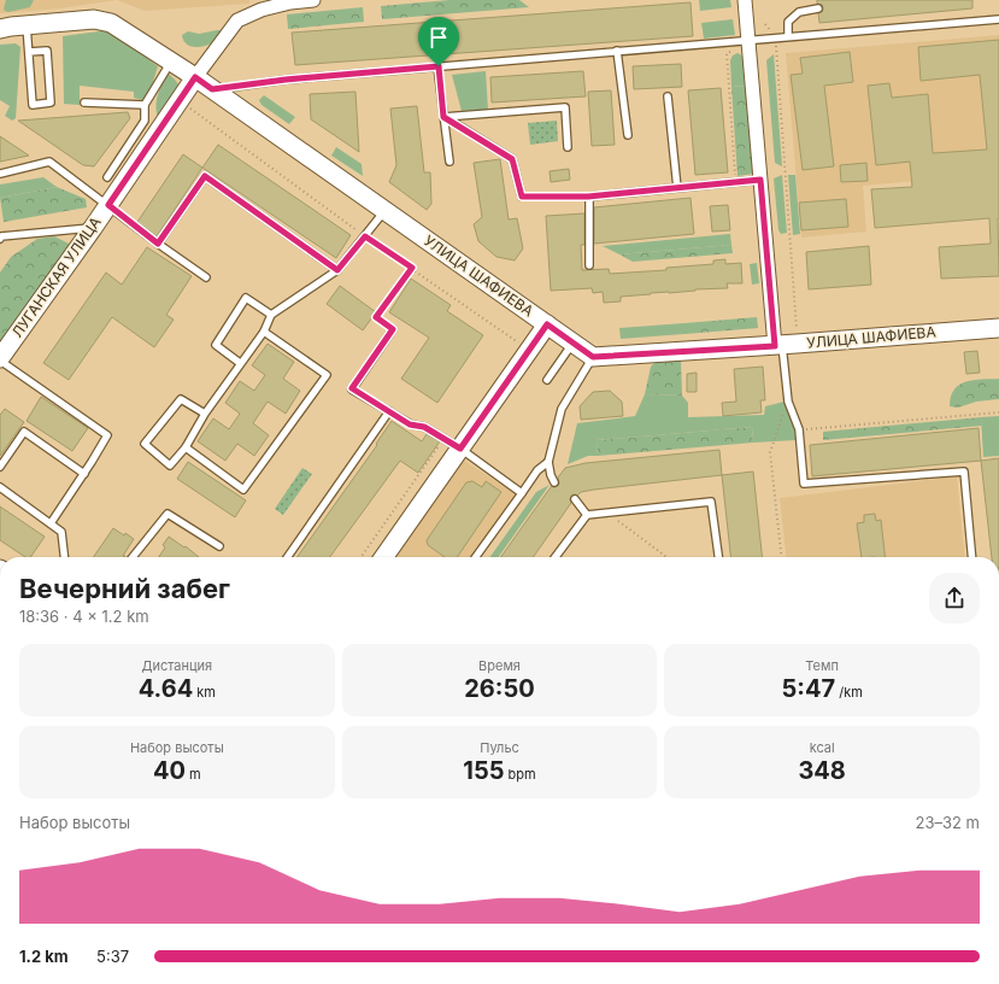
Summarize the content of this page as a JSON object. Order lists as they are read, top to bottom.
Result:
{
  "streets": {
    "street": ["УЛИЦА ШАФИЕВА", "ЛУГАНСКАЯ УЛИЦА"]
  },
  "crossings": [
    ["УЛИЦА ШАФИЕВА", "ЛУГАНСКАЯ УЛИЦА"]
  ],
  "page": {
    "heading": ["Вечерний забег", "18:36 · 4 × 1.2 km"],
    "stats": [
      ["Дистанция", "4.64 km"],
      ["Время", "26:50"],
      ["Темп", "5:47 /km"],
      ["Набор высоты", "40 m"],
      ["Пульс", "155 bpm"],
      ["kcal", "348"]
    ],
    "chart": ["Набор высоты", "23–32 m"],
    "list": [
      {
        "name": "1.2 km",
        "note": "5:37"
      }
    ]
  }
}
